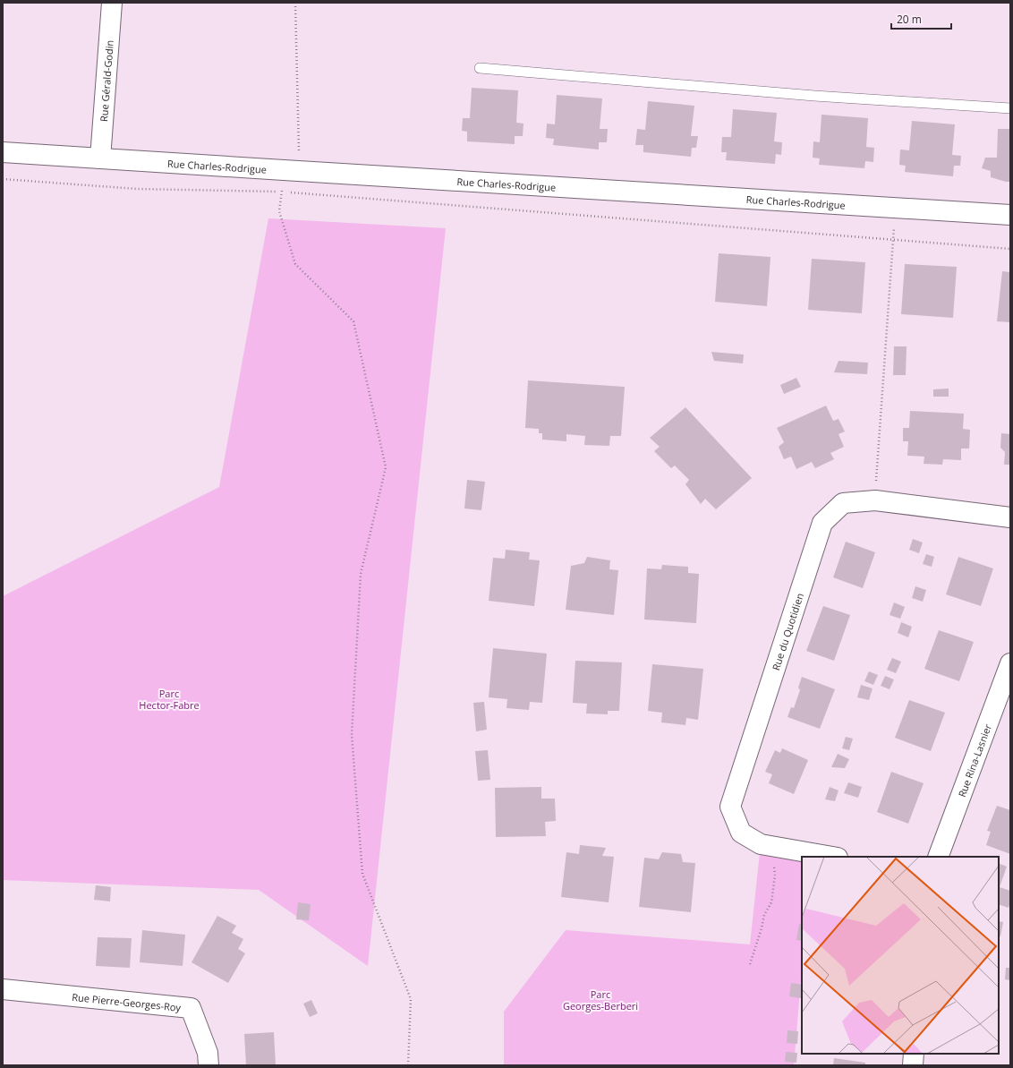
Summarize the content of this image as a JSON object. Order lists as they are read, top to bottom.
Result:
{
  "streets": {
    "street": [
      "Rue Gérald-Godin",
      "Rue Charles-Rodrigue",
      "Rue du Quotidien",
      "Rue Rina-Lasnier",
      "Rue Pierre-Georges-Roy"
    ]
  },
  "crossings": [
    ["Rue Gérald-Godin", "Rue Charles-Rodrigue"]
  ],
  "parks": ["Parc Hector-Fabre", "Parc Georges-Berberi"],
  "scale_bar": "20 m"
}
